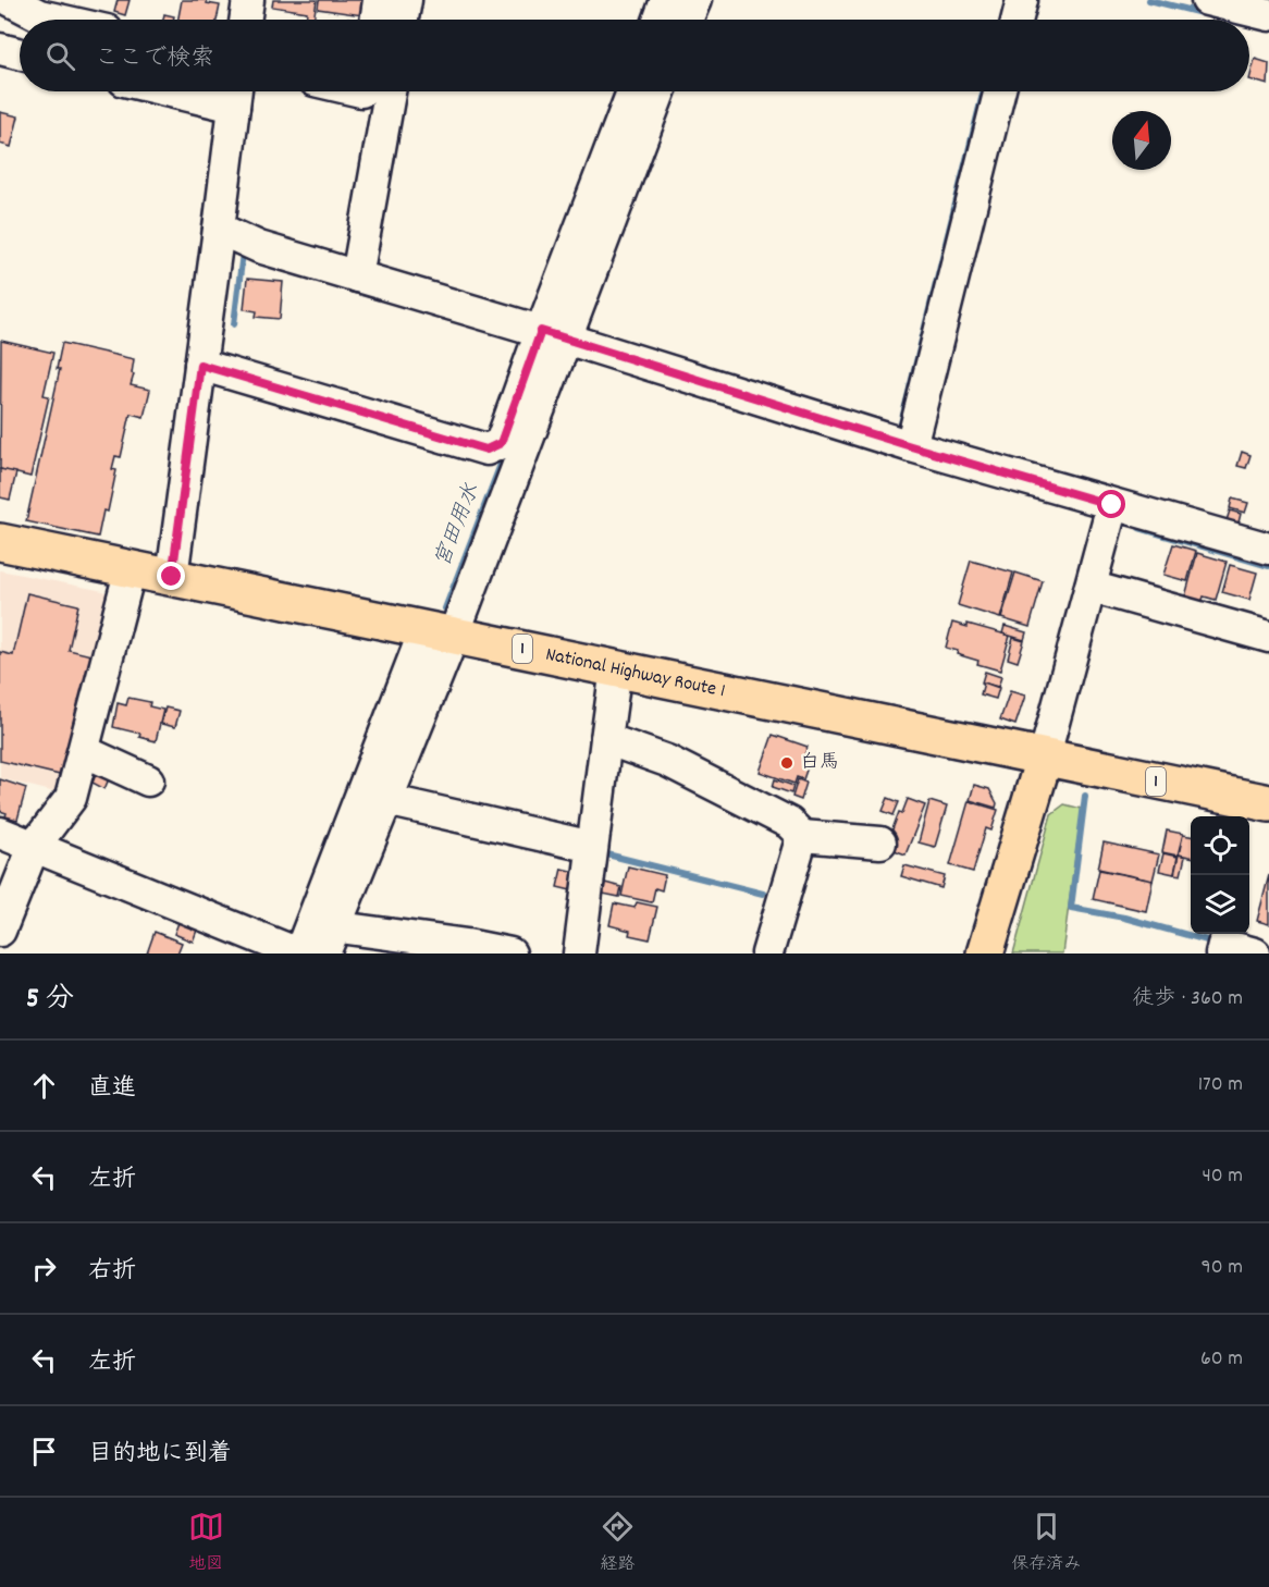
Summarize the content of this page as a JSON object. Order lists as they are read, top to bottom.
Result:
{
  "streets": {
    "main road": ["1", "National Highway Route 1"]
  },
  "water": ["宮田用水"],
  "places": ["白馬"],
  "north": "top",
  "page": {
    "search": "ここで検索",
    "heading": ["5 分", "徒歩 · 360 m"],
    "list": [
      ["直進", "170 m"],
      ["左折", "40 m"],
      ["右折", "90 m"],
      ["左折", "60 m"],
      "目的地に到着"
    ],
    "nav": ["地図", "経路", "保存済み"]
  }
}
